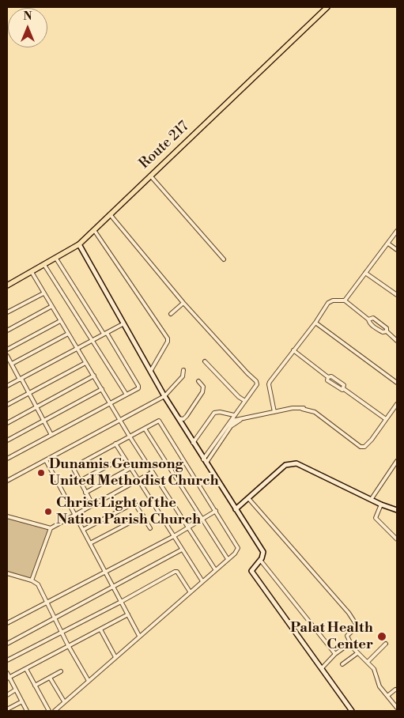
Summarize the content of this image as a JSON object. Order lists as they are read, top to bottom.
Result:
{
  "streets": {
    "main road": ["Route 217"]
  },
  "places": ["Dunamis Geumsong United Methodist Church", "Christ Light of the Nation Parish Church", "Palat Health Center"],
  "north": "top"
}
